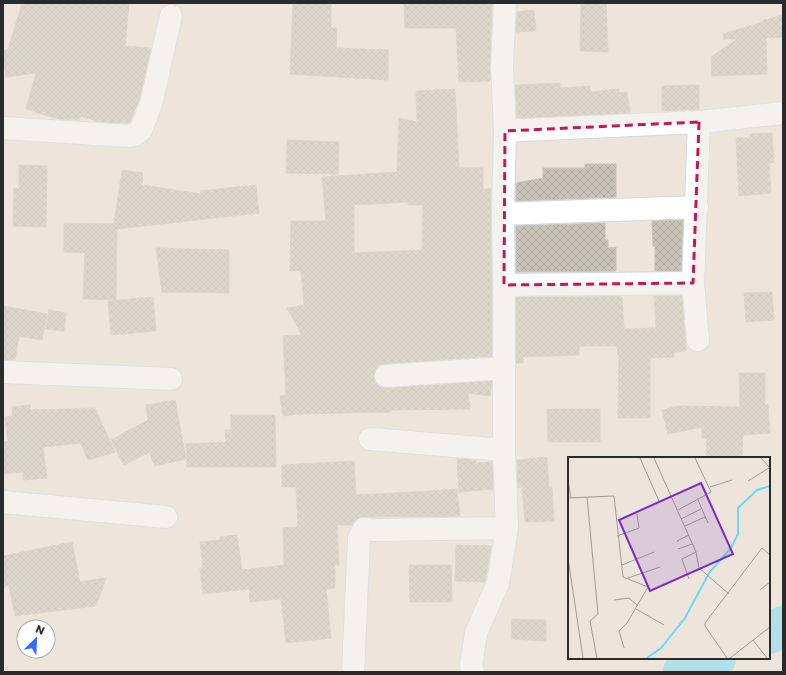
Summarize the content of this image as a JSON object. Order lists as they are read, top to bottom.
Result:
{
  "north": "top right"
}
